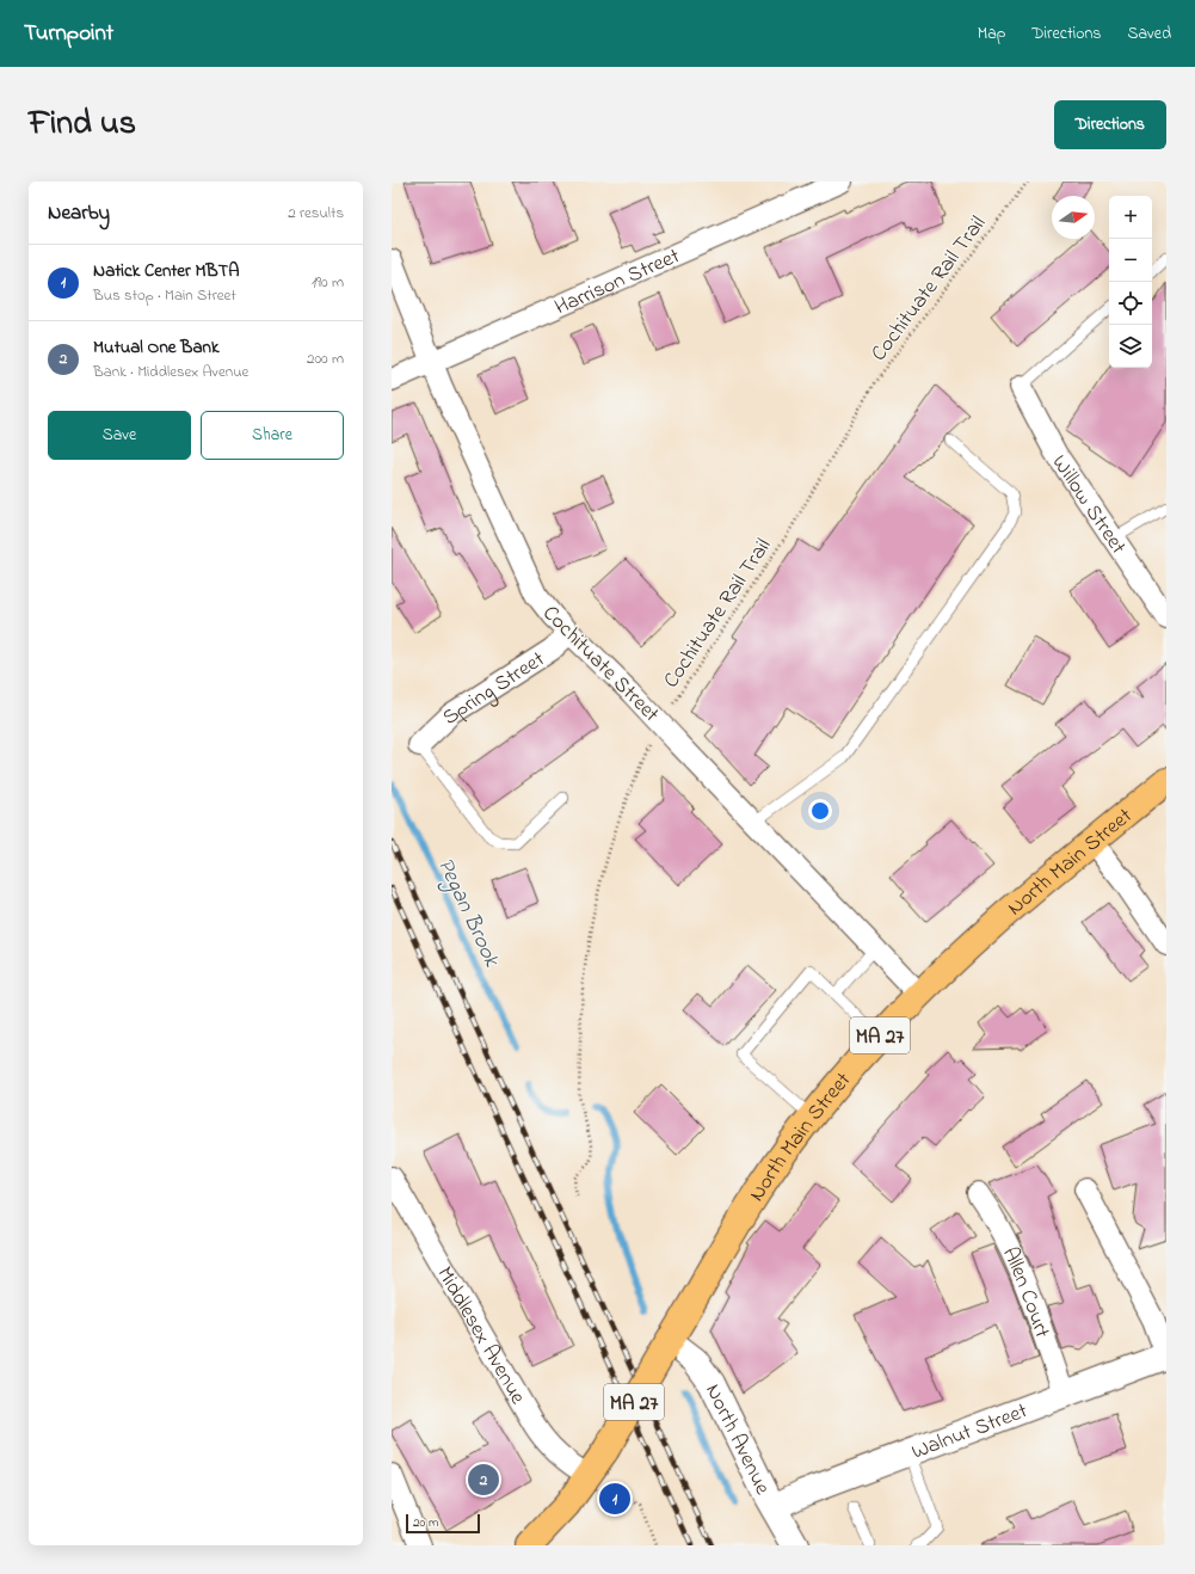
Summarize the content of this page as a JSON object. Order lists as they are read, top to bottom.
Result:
{
  "streets": {
    "main road": ["North Main Street", "MA 27"],
    "street": [
      "Harrison Street",
      "Willow Street",
      "Cochituate Street",
      "Spring Street",
      "Allen Court",
      "Middlesex Avenue",
      "Walnut Street",
      "North Avenue"
    ],
    "path": ["Cochituate Rail Trail"]
  },
  "crossings": [
    ["Harrison Street", "Cochituate Street"],
    ["Cochituate Street", "Spring Street"],
    ["Cochituate Street", "North Main Street"],
    ["North Main Street", "MA 27"],
    ["North Main Street", "Middlesex Avenue"],
    ["North Main Street", "North Avenue"],
    ["MA 27", "Middlesex Avenue"],
    ["Allen Court", "Walnut Street"],
    ["Walnut Street", "North Avenue"]
  ],
  "water": ["Pegan Brook"],
  "scale_bar": "20 m",
  "north": "right",
  "page": {
    "header": "Turnpoint",
    "nav": ["Map", "Directions", "Saved"],
    "title": "Find us",
    "buttons": [
      "Directions",
      ["Save", "Share"]
    ],
    "heading": ["Nearby", "2 results"],
    "map_buttons": ["+", "−"],
    "list": [
      {
        "mark": "1",
        "name": "Natick Center MBTA",
        "note": "Bus stop · Main Street",
        "value": "190 m"
      },
      {
        "mark": "2",
        "name": "Mutual One Bank",
        "note": "Bank · Middlesex Avenue",
        "value": "200 m"
      }
    ],
    "pins": ["2", "1"],
    "scale": "20 m"
  }
}
